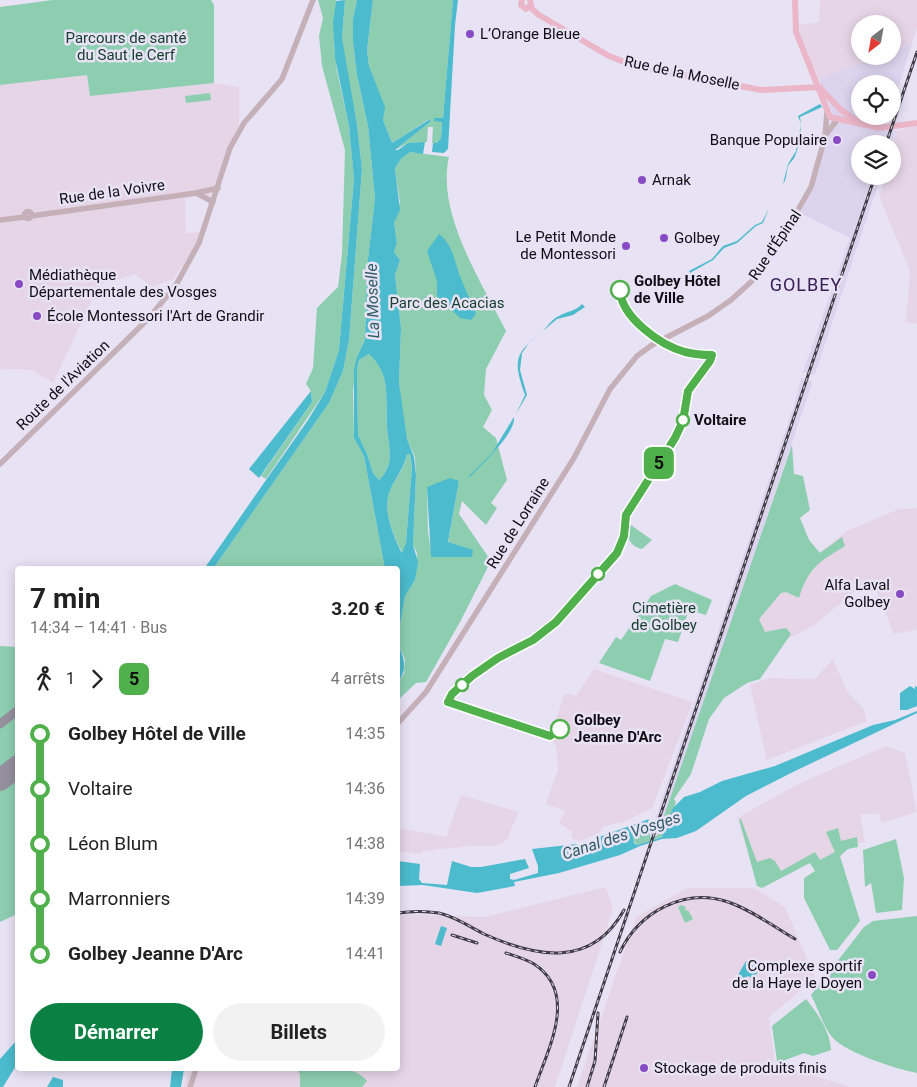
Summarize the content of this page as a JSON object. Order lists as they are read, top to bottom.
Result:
{
  "streets": {
    "main road": ["Rue de la Moselle", "Rue d'Épinal"],
    "street": ["Rue de la Voivre", "Route de l'Aviation", "Rue de Lorraine"]
  },
  "crossings": [
    ["Rue de la Moselle", "Rue d'Épinal"],
    ["Rue de la Voivre", "Route de l'Aviation"],
    ["Rue d'Épinal", "Rue de Lorraine"]
  ],
  "districts": ["GOLBEY"],
  "water": ["La Moselle", "Canal des Vosges"],
  "parks": ["Parcours de santé du Saut le Cerf", "Parc des Acacias", "Cimetière de Golbey"],
  "places": [
    "L’Orange Bleue",
    "Banque Populaire",
    "Arnak",
    "Golbey",
    "Le Petit Monde de Montessori",
    "Médiathèque Départementale des Vosges",
    "Golbey Hôtel de Ville",
    "École Montessori l'Art de Grandir",
    "Voltaire",
    "Alfa Laval Golbey",
    "Golbey Jeanne D'Arc",
    "Complexe sportif de la Haye le Doyen",
    "Stockage de produits finis"
  ],
  "lines": ["bus line 5"],
  "north": "bottom left",
  "page": {
    "on_map": "5",
    "heading": ["7 min", "14:34 – 14:41 · Bus", "3.20 €"],
    "legs": ["1", "5", "4 arrêts"],
    "list": [
      {
        "name": "Golbey Hôtel de Ville",
        "value": "14:35"
      },
      {
        "name": "Voltaire",
        "value": "14:36"
      },
      {
        "name": "Léon Blum",
        "value": "14:38"
      },
      {
        "name": "Marronniers",
        "value": "14:39"
      },
      {
        "name": "Golbey Jeanne D'Arc",
        "value": "14:41"
      }
    ],
    "buttons": ["Démarrer", "Billets"]
  }
}
